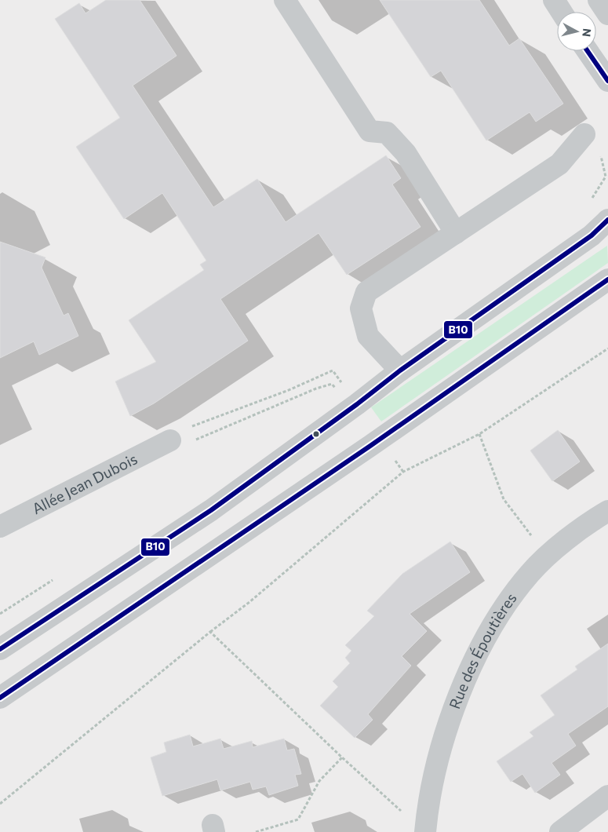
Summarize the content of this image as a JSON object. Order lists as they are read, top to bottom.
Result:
{
  "streets": {
    "street": ["Allée Jean Dubois", "Rue des Époutières"]
  },
  "lines": ["transit line B10"],
  "north": "right"
}
